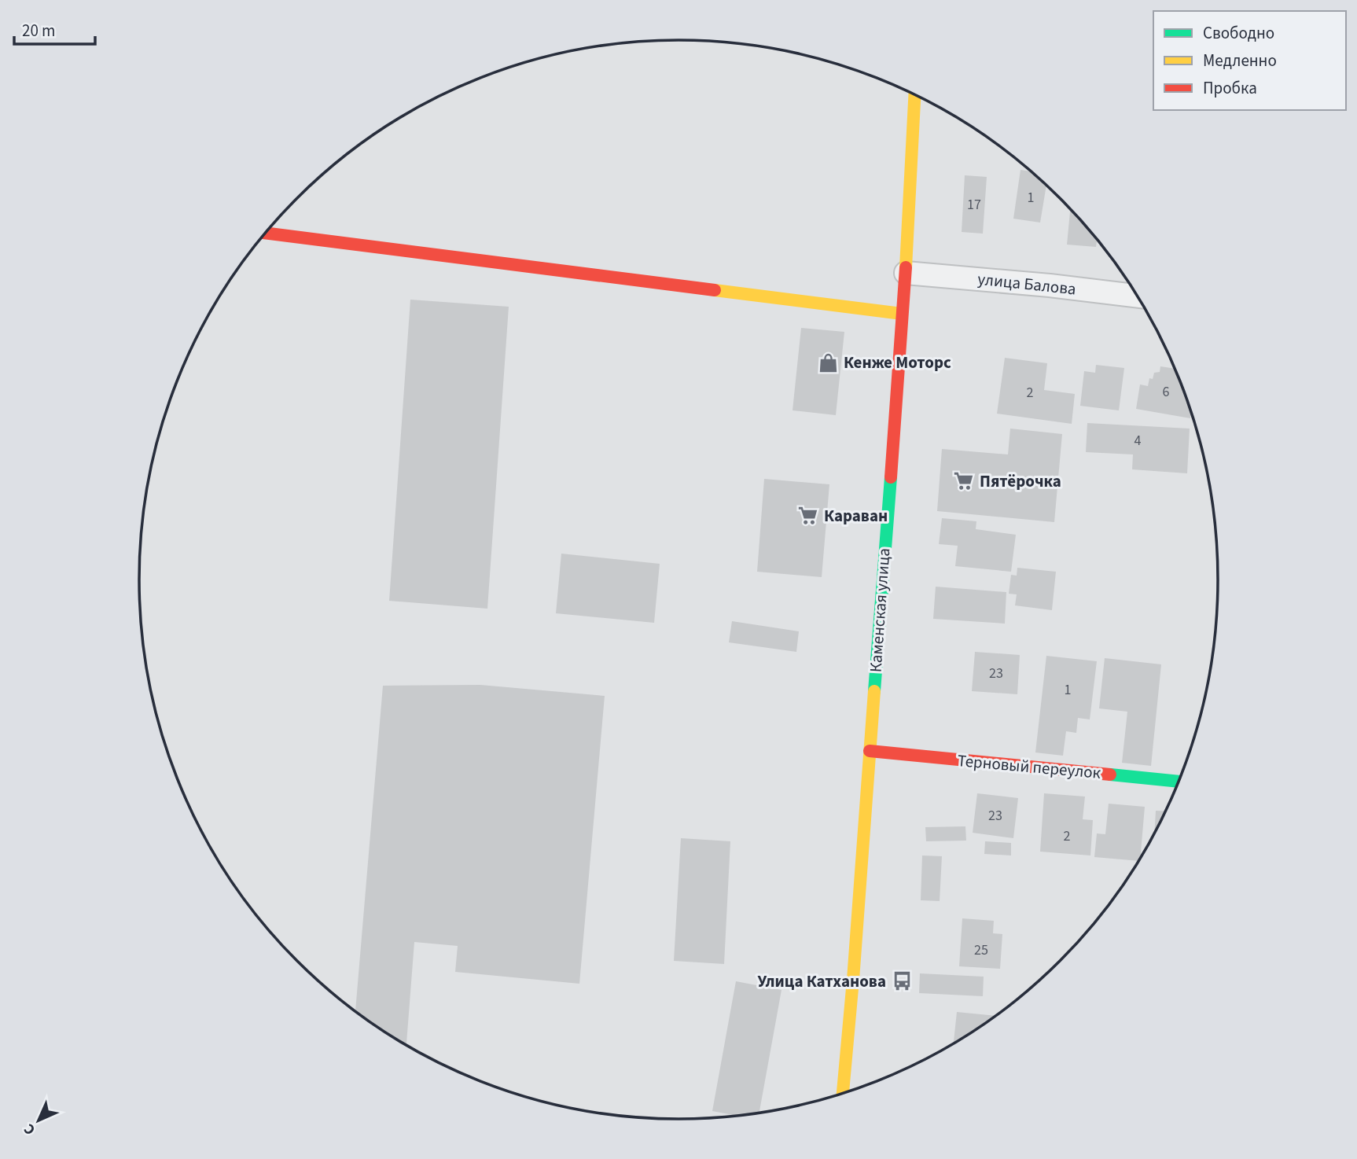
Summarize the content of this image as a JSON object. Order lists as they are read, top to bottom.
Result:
{
  "streets": {
    "street": ["улица Балова", "Каменская улица", "Терновый переулок"]
  },
  "crossings": [
    ["улица Балова", "Каменская улица"],
    ["Каменская улица", "Терновый переулок"]
  ],
  "places": {
    "shop": ["Кенже Моторс"],
    "supermarket": ["Пятёрочка", "Караван"],
    "bus stop": ["Улица Катханова"]
  },
  "house_numbers": [
    "1",
    "17",
    "6",
    "2",
    "4",
    "23",
    "1",
    "23",
    "2",
    "25"
  ],
  "legend": ["Свободно", "Медленно", "Пробка"],
  "scale_bar": "20 m",
  "north": "bottom left"
}
